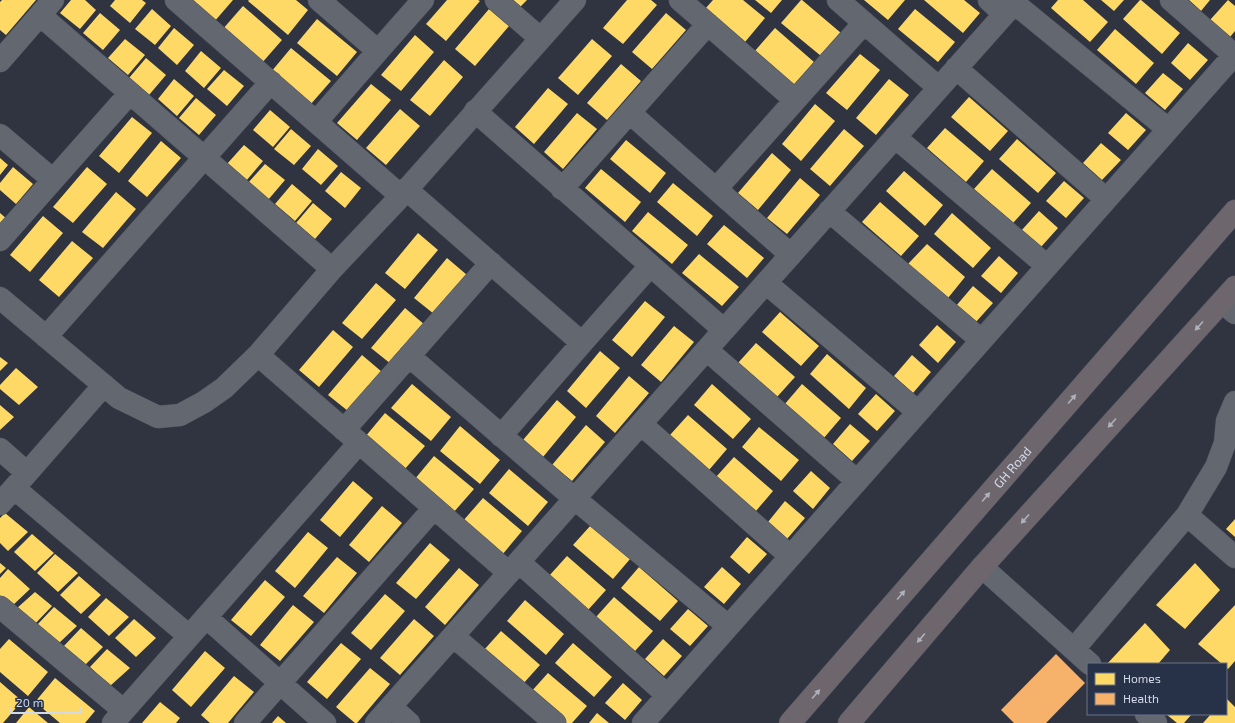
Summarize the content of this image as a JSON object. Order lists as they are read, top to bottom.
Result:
{
  "streets": {
    "main road": ["GH Road"]
  },
  "legend": ["Homes", "Health"],
  "scale_bar": "20 m"
}
